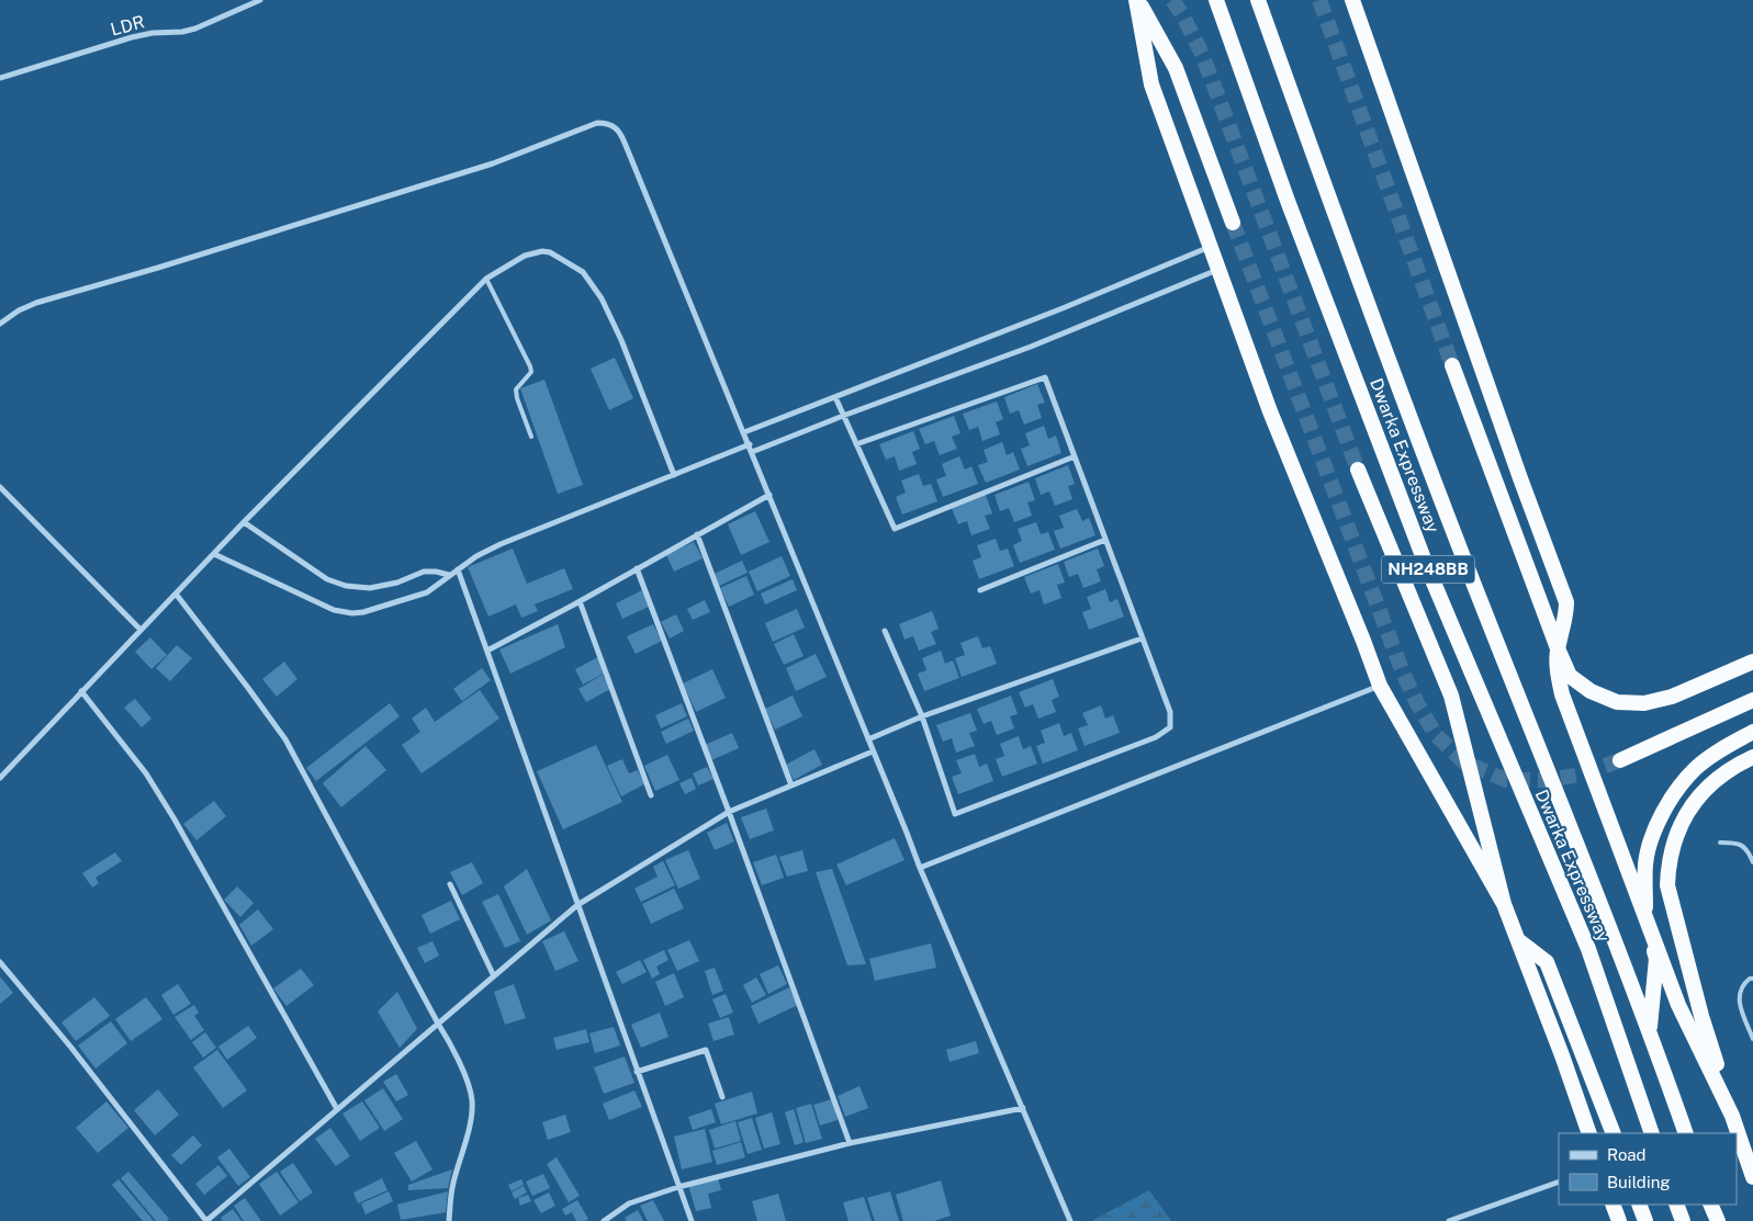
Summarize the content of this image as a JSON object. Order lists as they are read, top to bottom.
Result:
{
  "streets": {
    "highway": ["Dwarka Expressway", "NH248BB"],
    "street": ["LDR"]
  },
  "legend": ["Road", "Building"]
}
